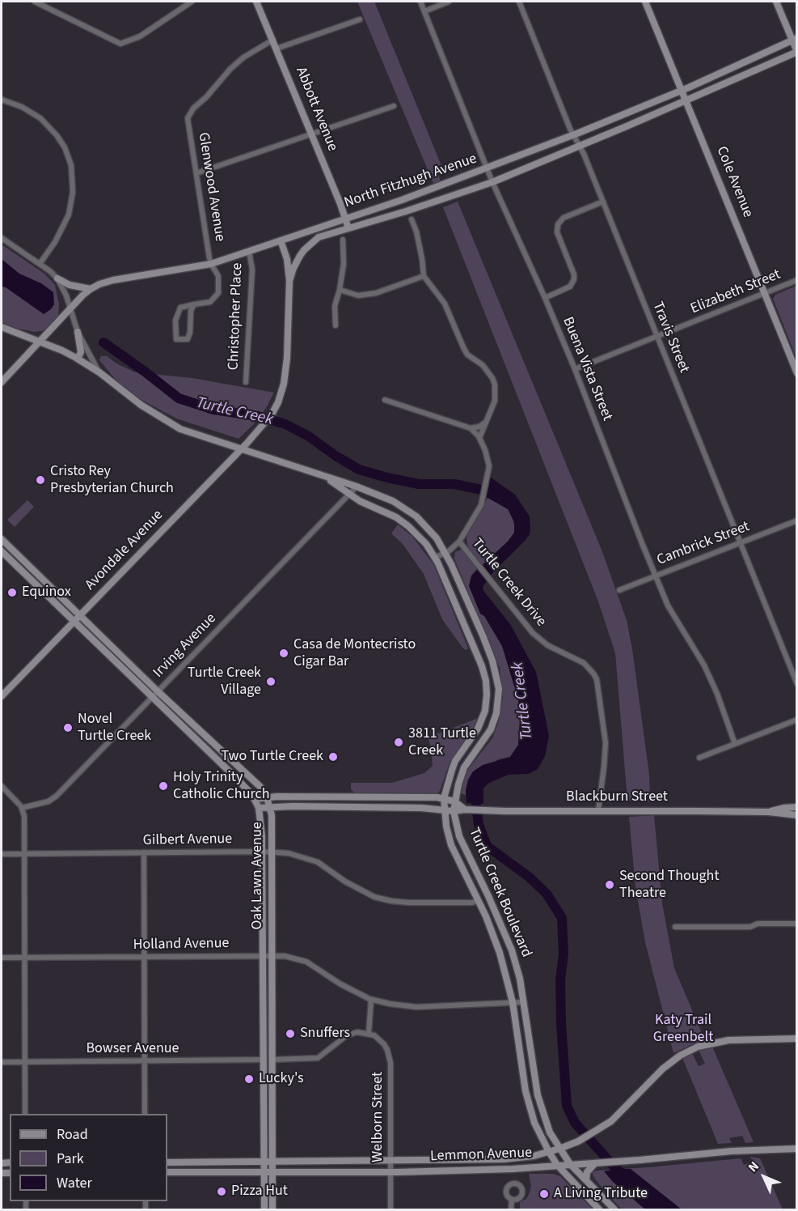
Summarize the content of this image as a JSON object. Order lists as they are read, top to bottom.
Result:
{
  "streets": {
    "main road": [
      "Abbott Avenue",
      "North Fitzhugh Avenue",
      "Cole Avenue",
      "Avondale Avenue",
      "Blackburn Street",
      "Oak Lawn Avenue",
      "Turtle Creek Boulevard",
      "Lemmon Avenue"
    ],
    "street": [
      "Glenwood Avenue",
      "Elizabeth Street",
      "Christopher Place",
      "Travis Street",
      "Buena Vista Street",
      "Cambrick Street",
      "Turtle Creek Drive",
      "Irving Avenue",
      "Gilbert Avenue",
      "Holland Avenue",
      "Bowser Avenue",
      "Welborn Street"
    ]
  },
  "crossings": [
    ["Abbott Avenue", "North Fitzhugh Avenue"],
    ["Abbott Avenue", "Glenwood Avenue"],
    ["North Fitzhugh Avenue", "Cole Avenue"],
    ["North Fitzhugh Avenue", "Glenwood Avenue"],
    ["North Fitzhugh Avenue", "Christopher Place"],
    ["North Fitzhugh Avenue", "Travis Street"],
    ["North Fitzhugh Avenue", "Buena Vista Street"],
    ["North Fitzhugh Avenue", "Avondale Avenue"],
    ["North Fitzhugh Avenue", "Turtle Creek Boulevard"],
    ["Cole Avenue", "Elizabeth Street"],
    ["Elizabeth Street", "Travis Street"],
    ["Elizabeth Street", "Buena Vista Street"],
    ["Travis Street", "Cambrick Street"],
    ["Buena Vista Street", "Cambrick Street"],
    ["Avondale Avenue", "Oak Lawn Avenue"],
    ["Avondale Avenue", "Turtle Creek Boulevard"],
    ["Turtle Creek Drive", "Blackburn Street"],
    ["Irving Avenue", "Oak Lawn Avenue"],
    ["Irving Avenue", "Turtle Creek Boulevard"],
    ["Blackburn Street", "Oak Lawn Avenue"],
    ["Blackburn Street", "Turtle Creek Boulevard"],
    ["Gilbert Avenue", "Oak Lawn Avenue"],
    ["Gilbert Avenue", "Turtle Creek Boulevard"],
    ["Oak Lawn Avenue", "Holland Avenue"],
    ["Oak Lawn Avenue", "Bowser Avenue"],
    ["Oak Lawn Avenue", "Lemmon Avenue"],
    ["Turtle Creek Boulevard", "Holland Avenue"],
    ["Turtle Creek Boulevard", "Lemmon Avenue"],
    ["Welborn Street", "Lemmon Avenue"]
  ],
  "water": ["Turtle Creek"],
  "parks": ["Katy Trail Greenbelt"],
  "places": [
    "Cristo Rey Presbyterian Church",
    "Equinox",
    "Casa de Montecristo Cigar Bar",
    "Turtle Creek Village",
    "Novel Turtle Creek",
    "3811 Turtle Creek",
    "Two Turtle Creek",
    "Holy Trinity Catholic Church",
    "Second Thought Theatre",
    "Snuffers",
    "Lucky's",
    "Pizza Hut",
    "A Living Tribute"
  ],
  "legend": ["Road", "Park", "Water"],
  "north": "top left"
}
